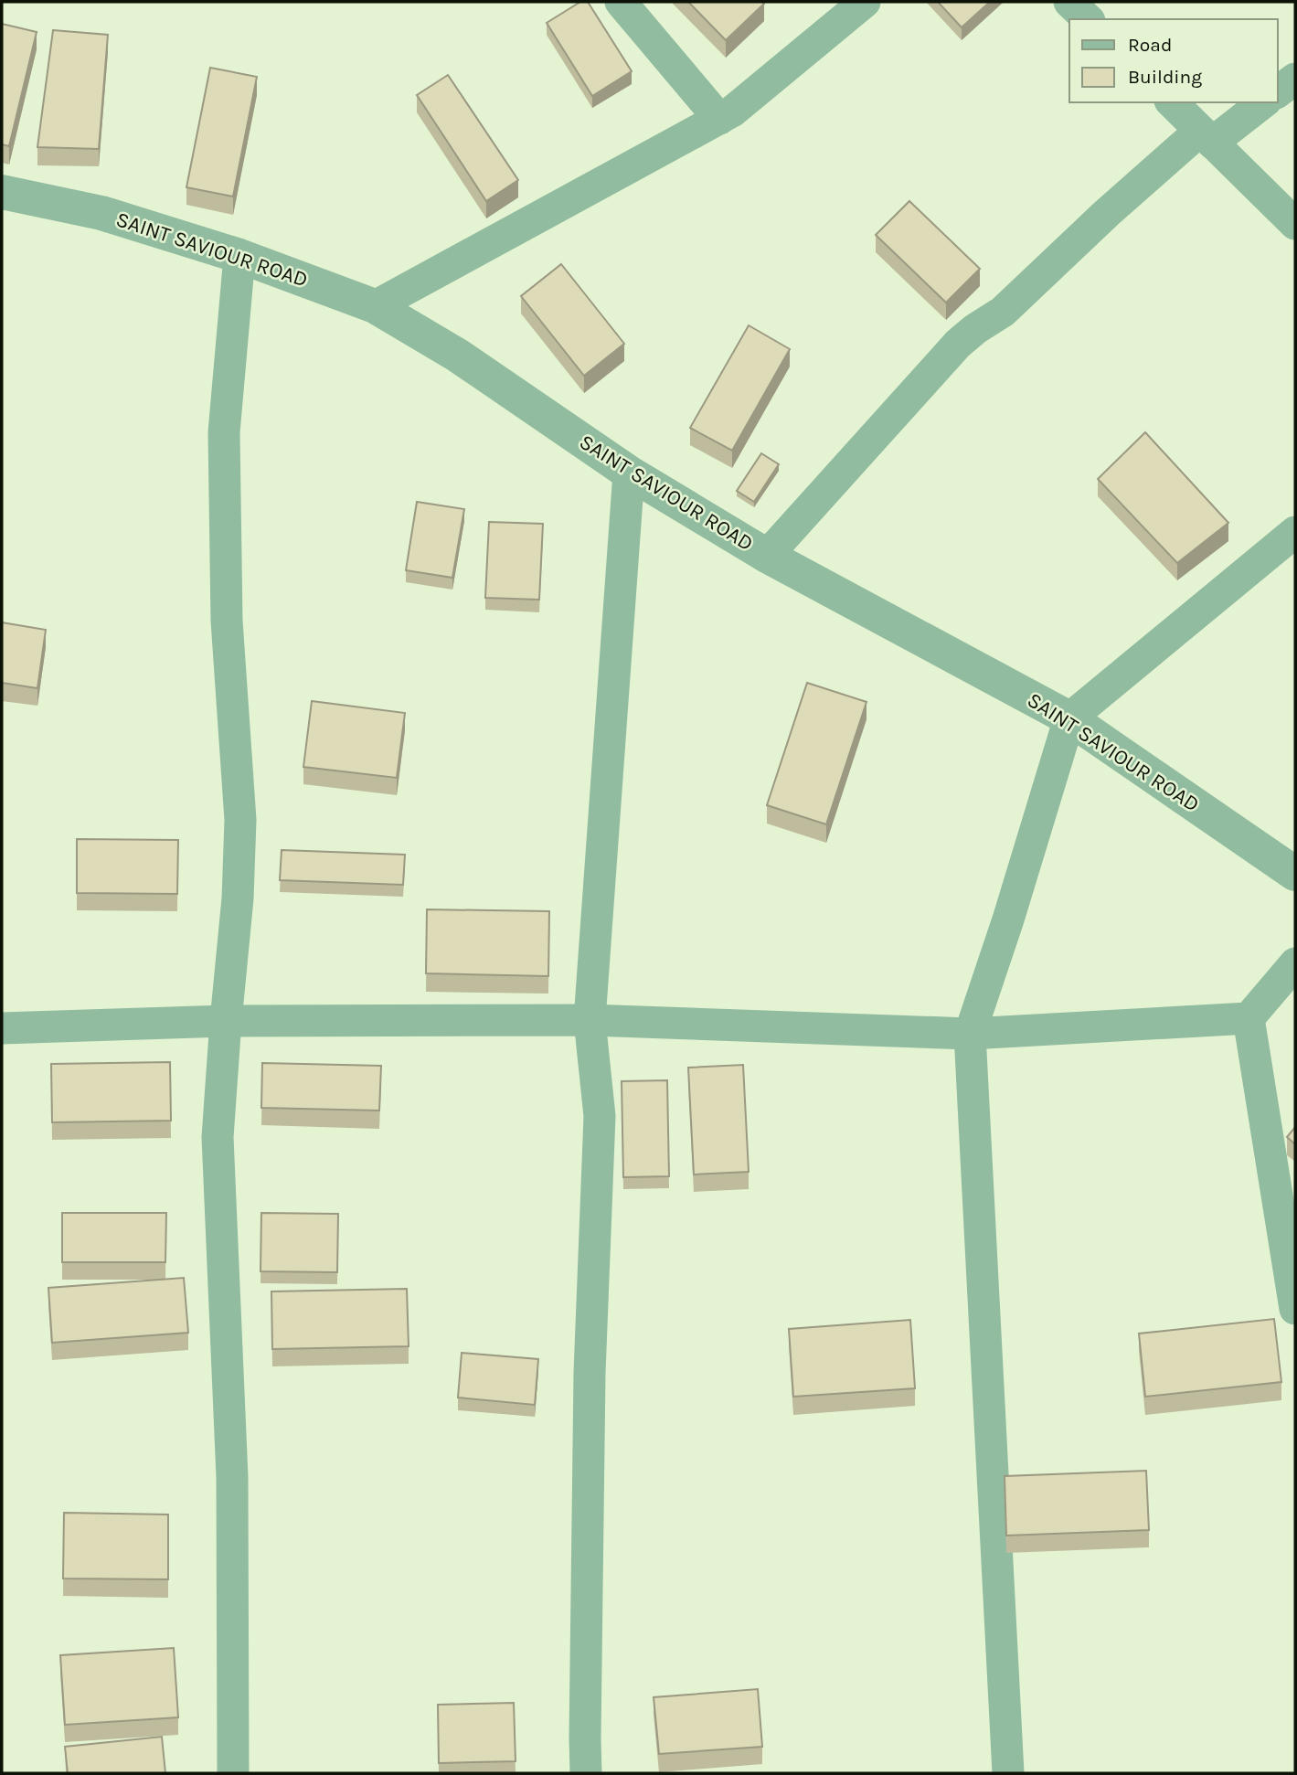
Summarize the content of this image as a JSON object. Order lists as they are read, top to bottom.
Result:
{
  "streets": {
    "street": ["SAINT SAVIOUR ROAD"]
  },
  "legend": ["Road", "Building"]
}
